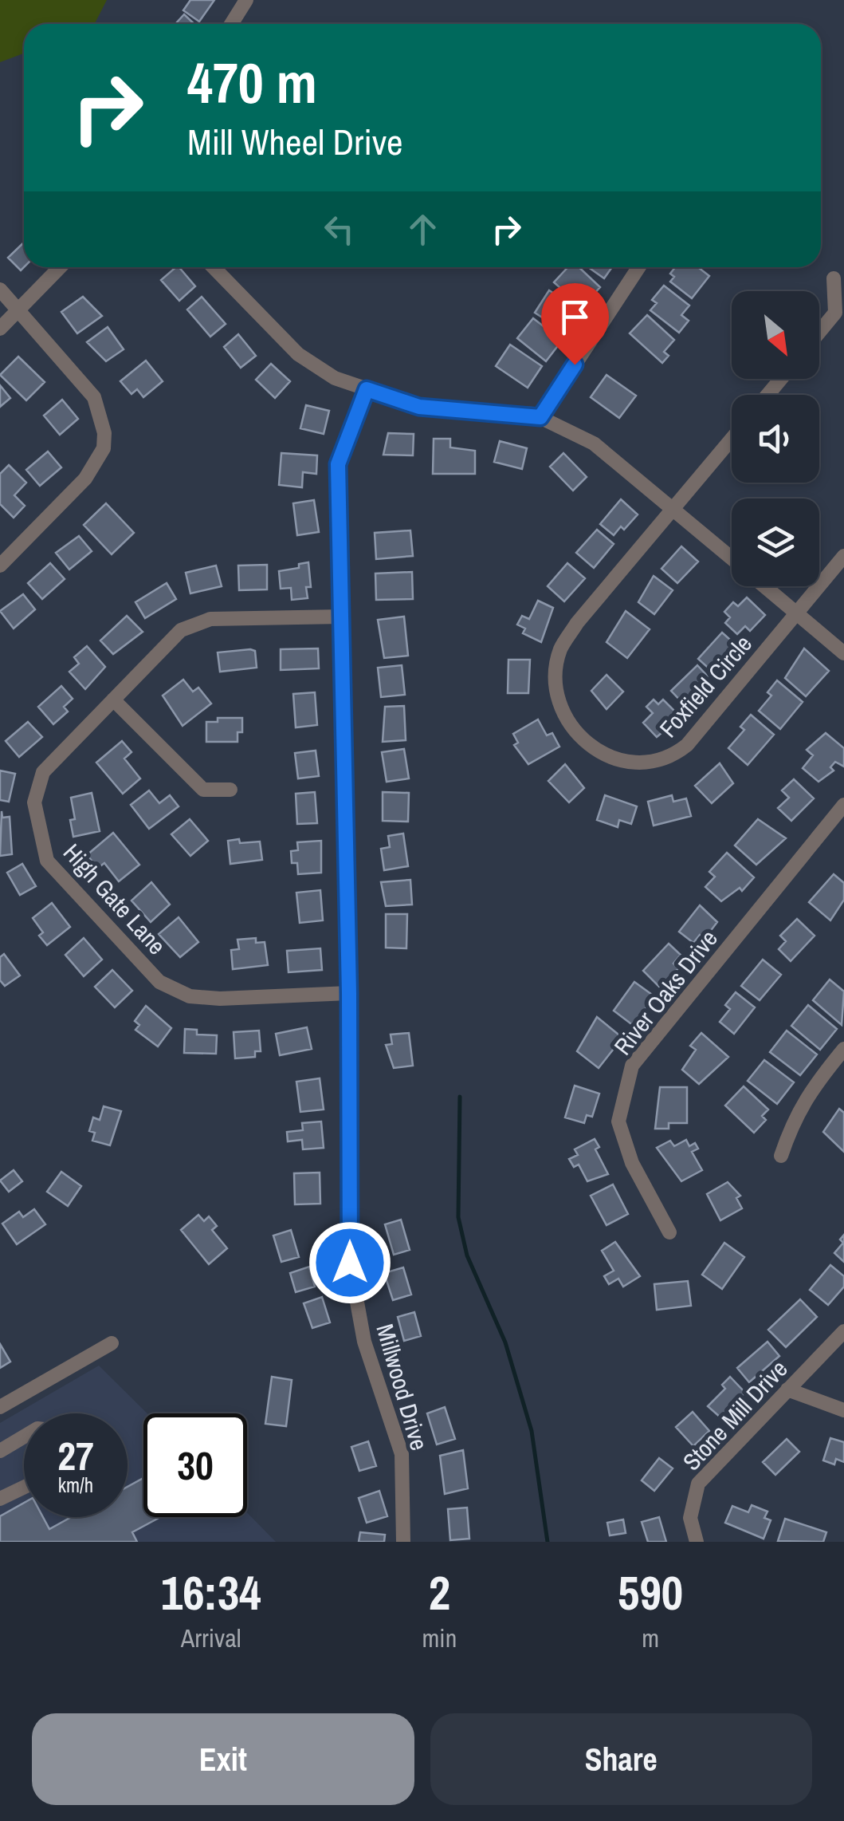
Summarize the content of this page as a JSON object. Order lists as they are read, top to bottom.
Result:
{
  "streets": {
    "street": [
      "Foxfield Circle",
      "High Gate Lane",
      "River Oaks Drive",
      "Millwood Drive",
      "Stone Mill Drive"
    ]
  },
  "crossings": [
    ["High Gate Lane", "Millwood Drive"]
  ],
  "north": "bottom right",
  "page": {
    "turn": ["470 m", "Mill Wheel Drive"],
    "speed": "27 km/h",
    "limit": "30",
    "eta": [
      "16:34",
      "Arrival",
      "2",
      "min",
      "590",
      "m"
    ],
    "buttons": ["Exit", "Share"]
  }
}
